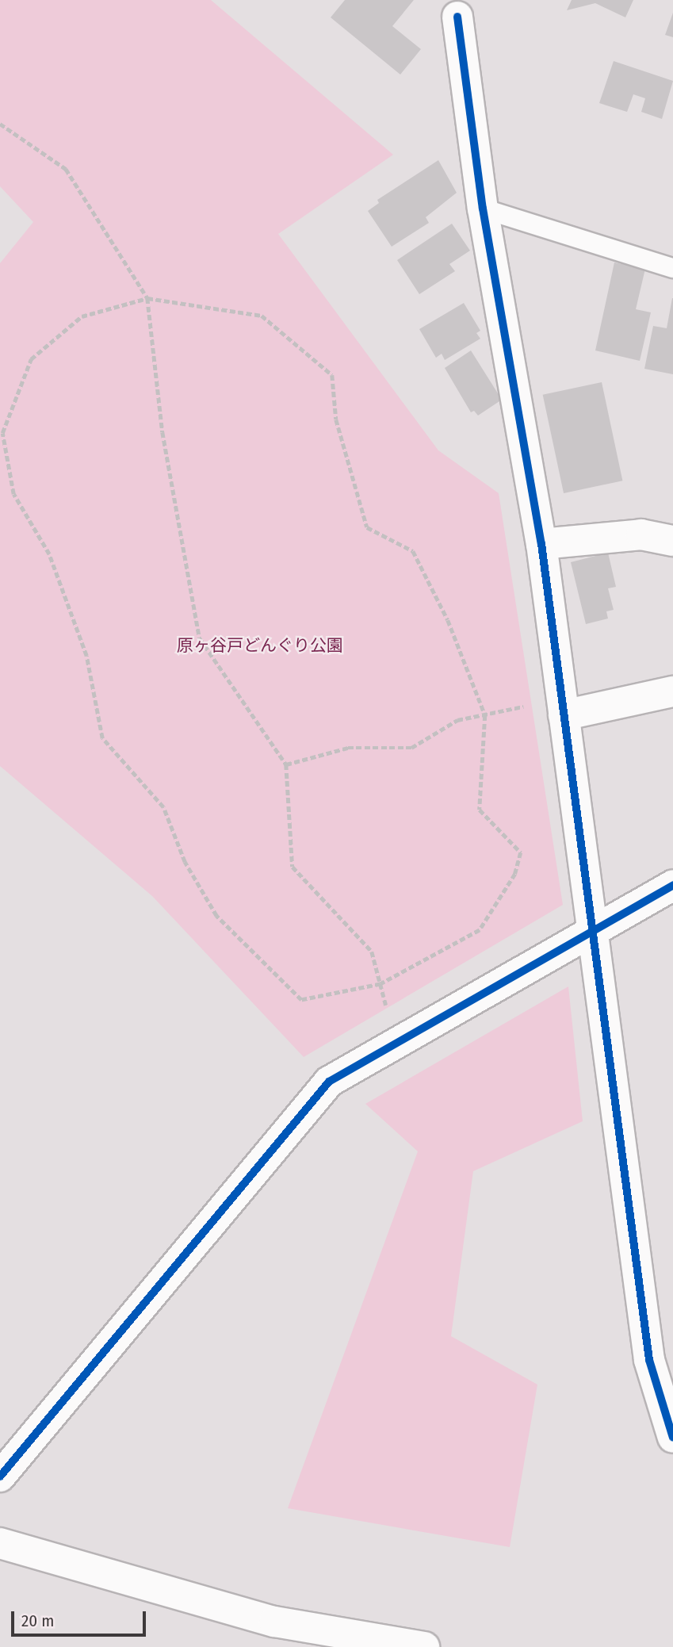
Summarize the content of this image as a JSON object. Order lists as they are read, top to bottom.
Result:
{
  "parks": ["原ヶ谷戸どんぐり公園"],
  "scale_bar": "20 m"
}
